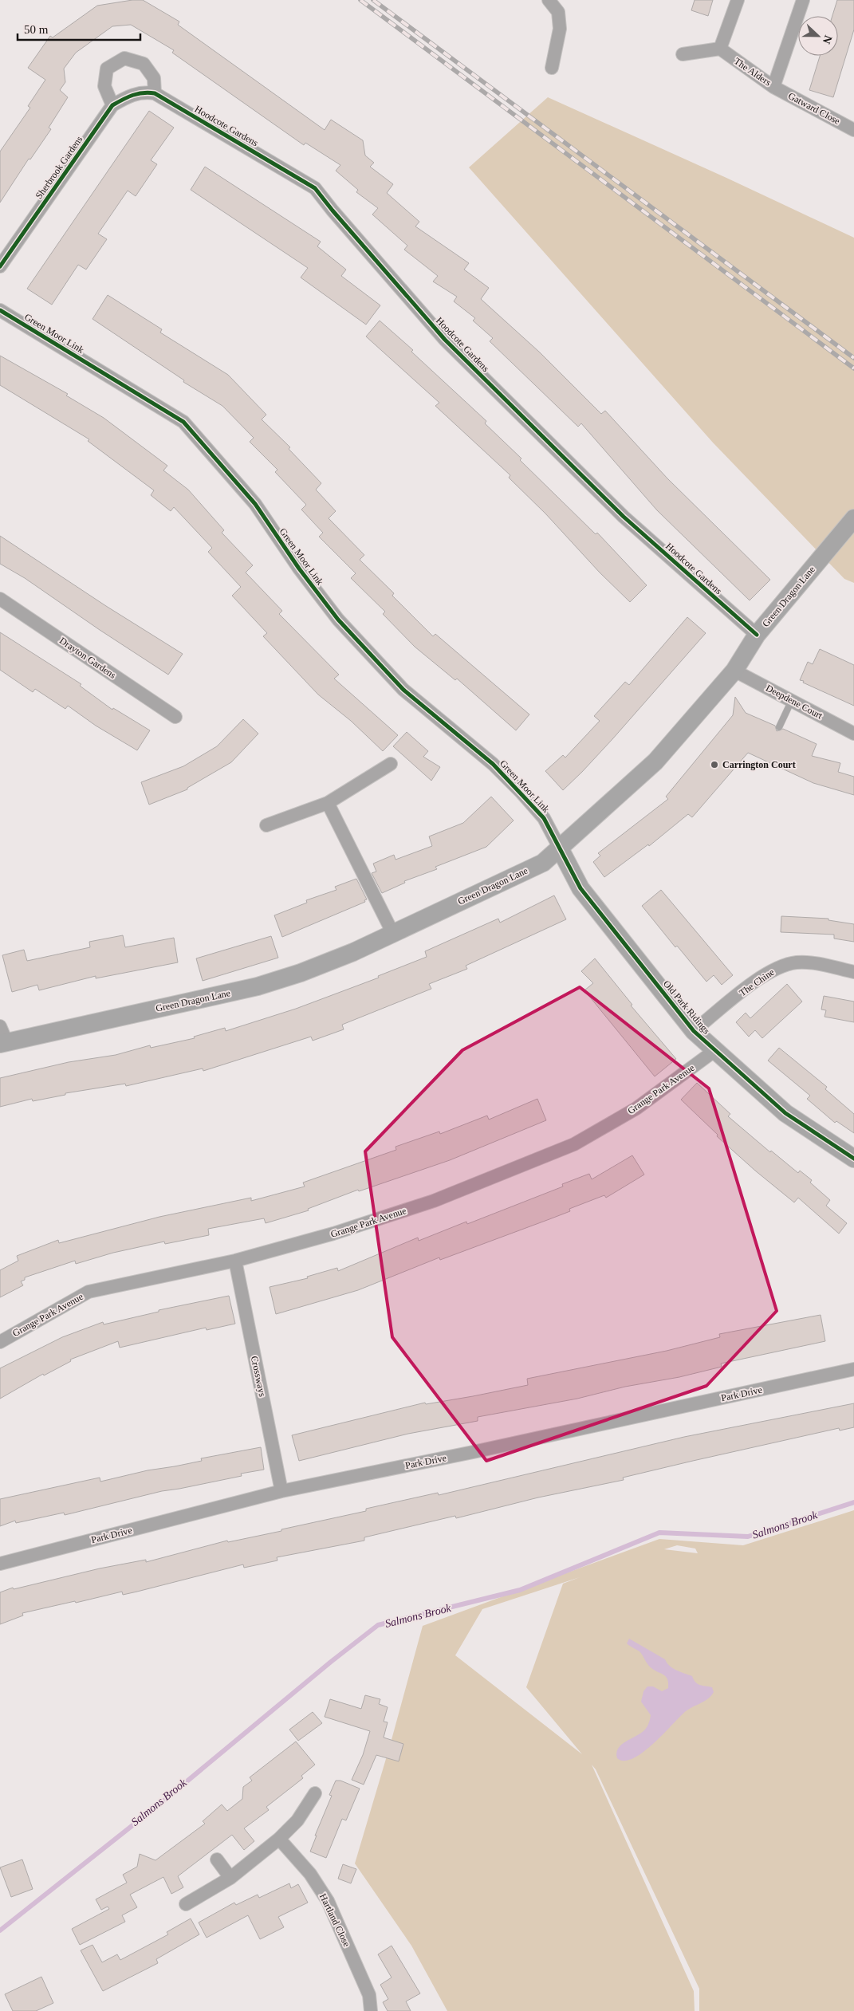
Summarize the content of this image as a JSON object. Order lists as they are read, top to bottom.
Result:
{
  "streets": {
    "street": [
      "The Alders",
      "Gatward Close",
      "Hoodcote Gardens",
      "Sherbrook Gardens",
      "Green Moor Link",
      "Green Dragon Lane",
      "Drayton Gardens",
      "Deepdene Court",
      "The Chine",
      "Old Park Ridings",
      "Grange Park Avenue",
      "Crossways",
      "Park Drive",
      "Hartland Close"
    ]
  },
  "crossings": [
    ["The Alders", "Gatward Close"],
    ["Hoodcote Gardens", "Sherbrook Gardens"],
    ["Hoodcote Gardens", "Green Dragon Lane"],
    ["Green Moor Link", "Green Dragon Lane"],
    ["Green Moor Link", "Old Park Ridings"],
    ["Green Dragon Lane", "Deepdene Court"],
    ["Green Dragon Lane", "Old Park Ridings"],
    ["The Chine", "Old Park Ridings"],
    ["Old Park Ridings", "Grange Park Avenue"],
    ["Grange Park Avenue", "Crossways"],
    ["Crossways", "Park Drive"]
  ],
  "water": ["Salmons Brook"],
  "places": ["Carrington Court"],
  "scale_bar": "50 m",
  "north": "right"
}
